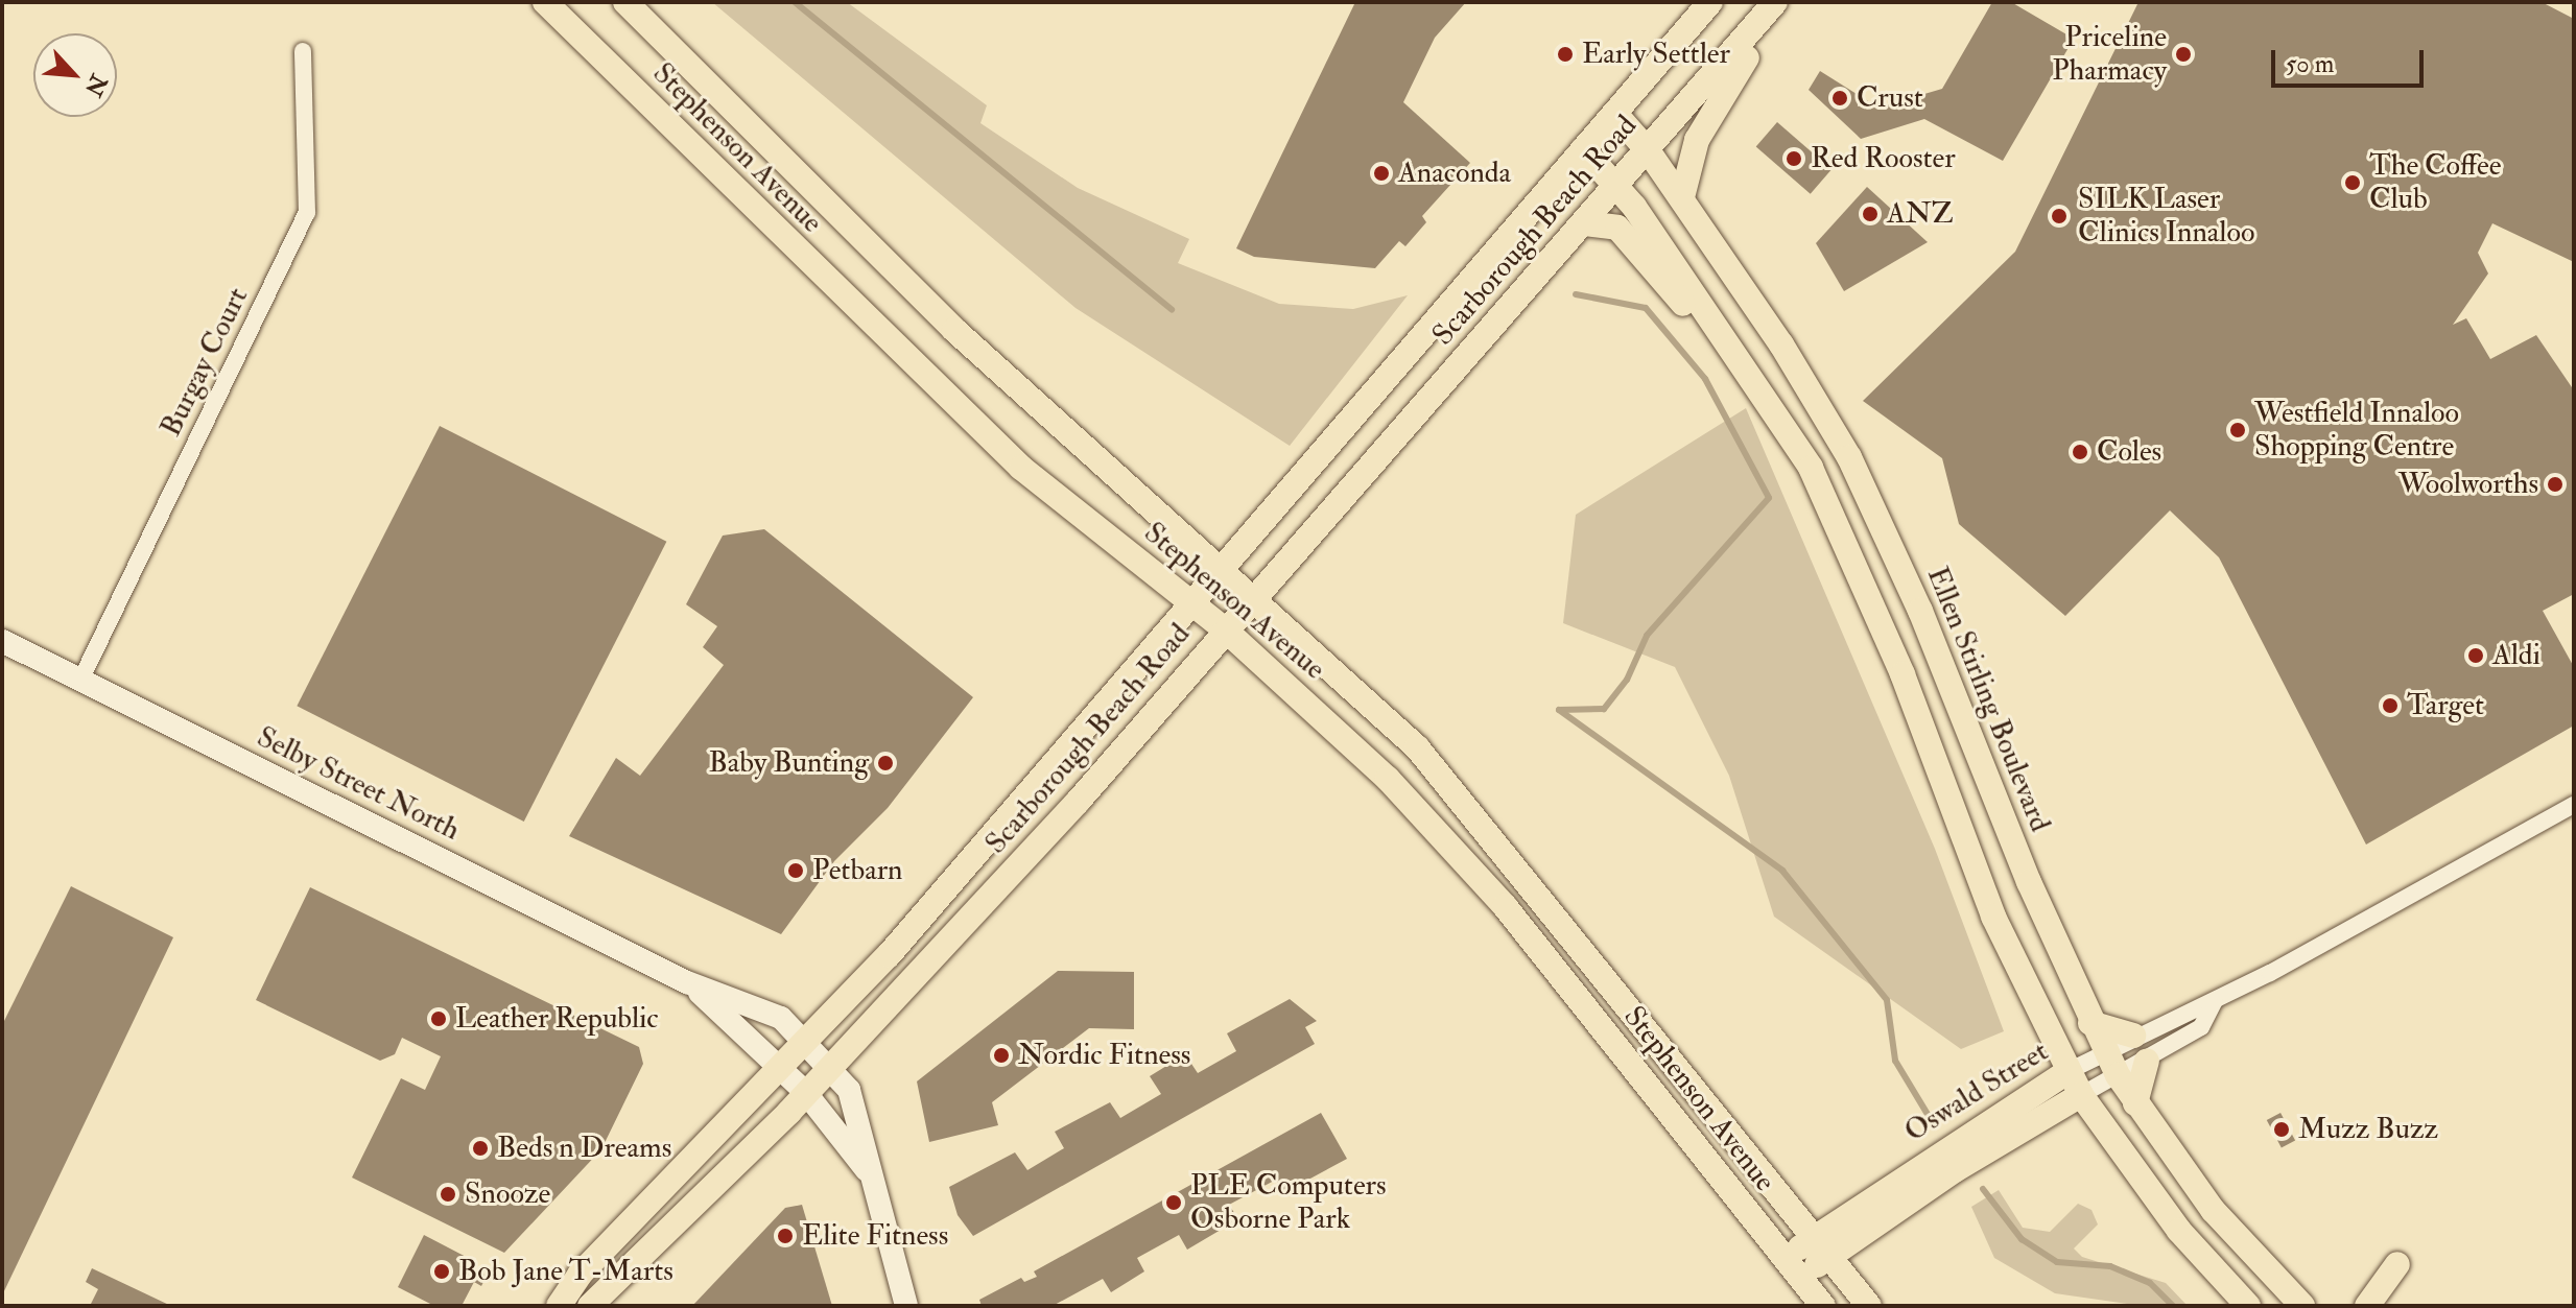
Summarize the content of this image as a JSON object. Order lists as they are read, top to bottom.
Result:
{
  "streets": {
    "main road": [
      "Stephenson Avenue",
      "Scarborough Beach Road",
      "Ellen Stirling Boulevard",
      "Selby Street North",
      "Oswald Street"
    ],
    "street": ["Burgay Court"]
  },
  "crossings": [
    ["Stephenson Avenue", "Scarborough Beach Road"],
    ["Stephenson Avenue", "Oswald Street"],
    ["Scarborough Beach Road", "Ellen Stirling Boulevard"],
    ["Scarborough Beach Road", "Selby Street North"],
    ["Burgay Court", "Selby Street North"],
    ["Ellen Stirling Boulevard", "Oswald Street"]
  ],
  "places": [
    "Early Settler",
    "Priceline Pharmacy",
    "Crust",
    "Red Rooster",
    "Anaconda",
    "The Coffee Club",
    "ANZ",
    "SILK Laser Clinics Innaloo",
    "Westfield Innaloo Shopping Centre",
    "Coles",
    "Woolworths",
    "Aldi",
    "Target",
    "Baby Bunting",
    "Petbarn",
    "Leather Republic",
    "Nordic Fitness",
    "Muzz Buzz",
    "Beds n Dreams",
    "Snooze",
    "PLE Computers Osborne Park",
    "Elite Fitness",
    "Bob Jane T-Marts"
  ],
  "scale_bar": "50 m",
  "north": "bottom right"
}
